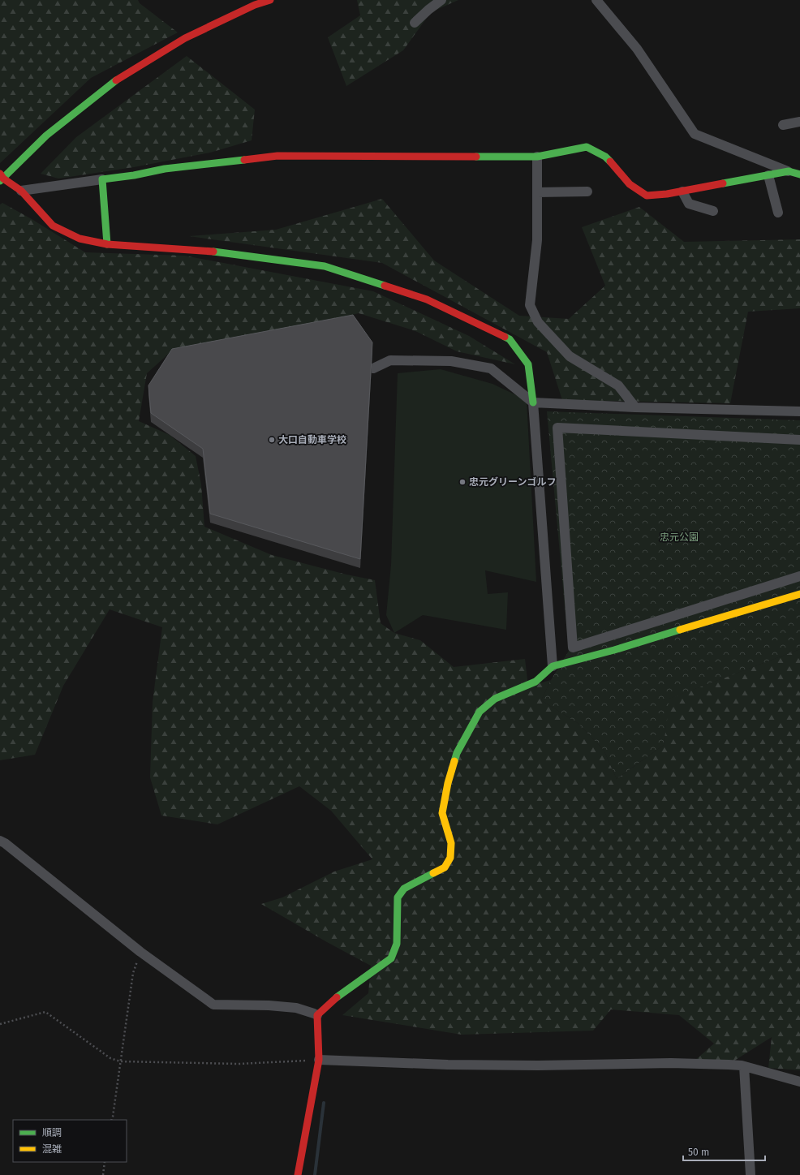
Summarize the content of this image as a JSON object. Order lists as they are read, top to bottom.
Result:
{
  "parks": ["忠元公園"],
  "places": ["大口自動車学校", "忠元グリーンゴルフ"],
  "legend": ["順調", "混雑"],
  "scale_bar": "50 m"
}
